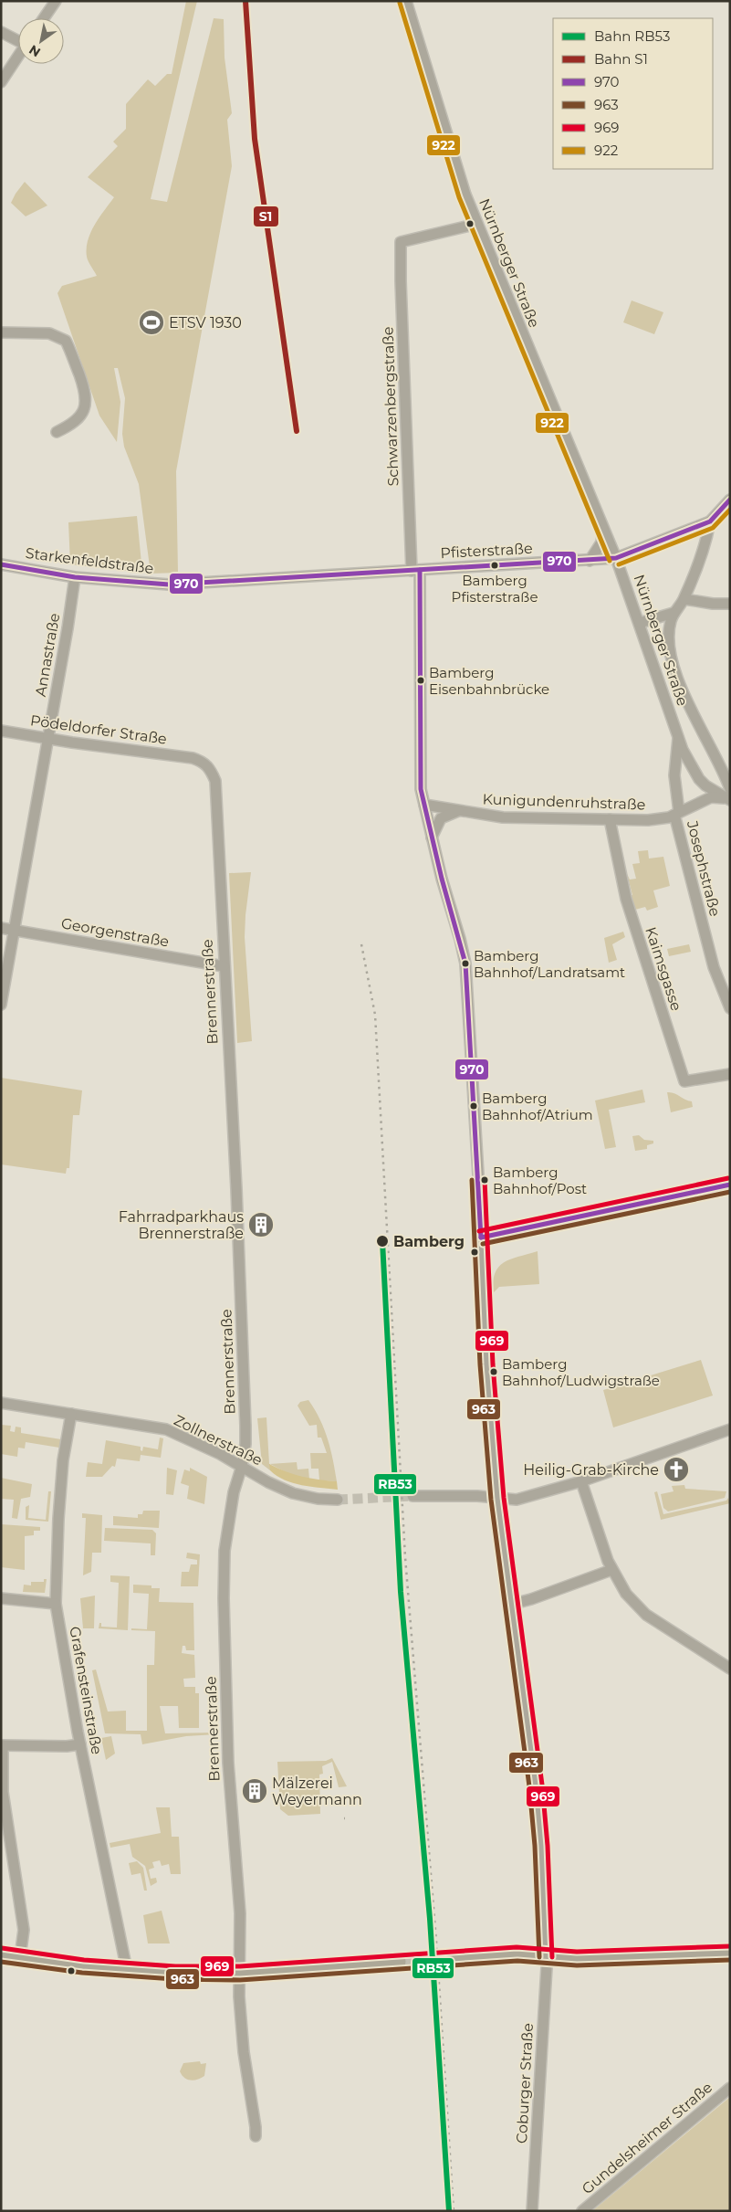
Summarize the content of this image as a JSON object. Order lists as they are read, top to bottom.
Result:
{
  "streets": {
    "street": [
      "Nürnberger Straße",
      "Schwarzenbergstraße",
      "Pfisterstraße",
      "Starkenfeldstraße",
      "Annastraße",
      "Pödeldorfer Straße",
      "Kunigundenruhstraße",
      "Josephstraße",
      "Georgenstraße",
      "Kaimsgasse",
      "Brennerstraße",
      "Zollnerstraße",
      "Grafensteinstraße",
      "Coburger Straße",
      "Gundelsheimer Straße"
    ]
  },
  "crossings": [
    ["Nürnberger Straße", "Schwarzenbergstraße"],
    ["Nürnberger Straße", "Pfisterstraße"],
    ["Nürnberger Straße", "Kunigundenruhstraße"],
    ["Nürnberger Straße", "Josephstraße"],
    ["Schwarzenbergstraße", "Pfisterstraße"],
    ["Schwarzenbergstraße", "Kunigundenruhstraße"],
    ["Schwarzenbergstraße", "Coburger Straße"],
    ["Pfisterstraße", "Starkenfeldstraße"],
    ["Starkenfeldstraße", "Annastraße"],
    ["Annastraße", "Pödeldorfer Straße"],
    ["Annastraße", "Georgenstraße"],
    ["Pödeldorfer Straße", "Brennerstraße"],
    ["Kunigundenruhstraße", "Josephstraße"],
    ["Kunigundenruhstraße", "Kaimsgasse"],
    ["Georgenstraße", "Brennerstraße"],
    ["Brennerstraße", "Zollnerstraße"],
    ["Zollnerstraße", "Grafensteinstraße"]
  ],
  "places": {
    "sports": ["ETSV 1930"],
    "other": [
      "Bamberg Pfisterstraße",
      "Bamberg Eisenbahnbrücke",
      "Bamberg Bahnhof/Landratsamt",
      "Bamberg Bahnhof/Atrium",
      "Bamberg Bahnhof/Post",
      "Bamberg",
      "Bamberg Bahnhof/Ludwigstraße"
    ],
    "building": ["Fahrradparkhaus Brennerstraße", "Mälzerei Weyermann"],
    "church": ["Heilig-Grab-Kirche"]
  },
  "lines": [
    "rail line S1",
    "transit line 922",
    "transit line 970",
    "transit line 969",
    "transit line 963",
    "rail line RB53"
  ],
  "legend": [
    "Bahn RB53",
    "Bahn S1",
    "970",
    "963",
    "969",
    "922"
  ],
  "north": "bottom left"
}
